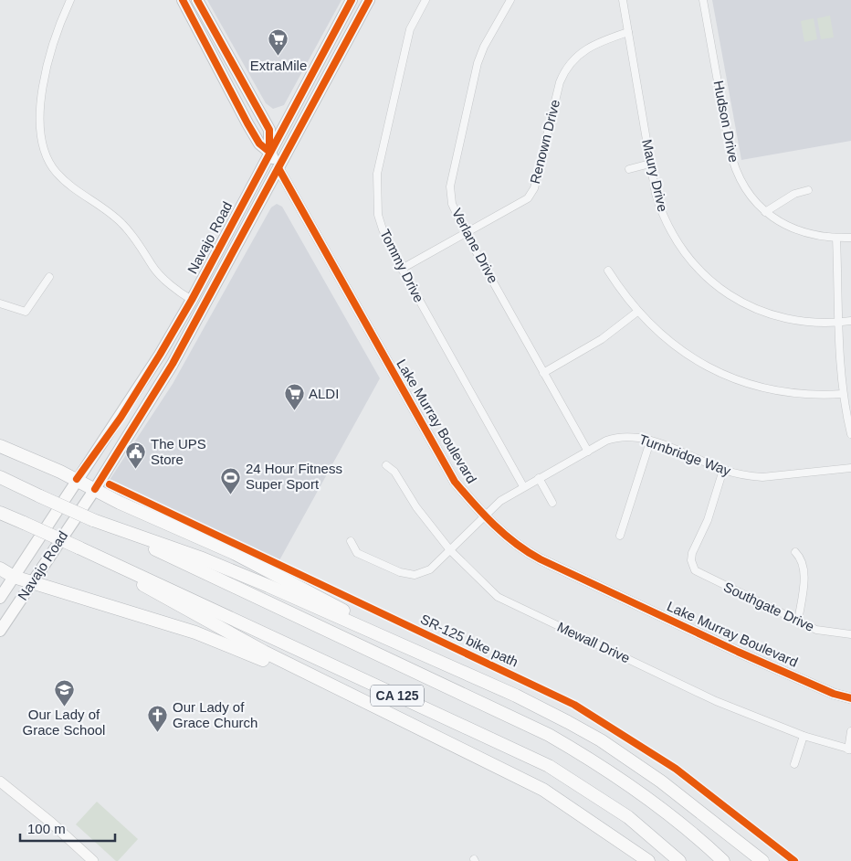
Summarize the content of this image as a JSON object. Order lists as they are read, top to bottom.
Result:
{
  "streets": {
    "highway": ["CA 125"],
    "main road": ["Navajo Road", "Lake Murray Boulevard"],
    "street": [
      "Hudson Drive",
      "Renown Drive",
      "Maury Drive",
      "Verlane Drive",
      "Tommy Drive",
      "Turnbridge Way",
      "Southgate Drive",
      "Mewall Drive"
    ],
    "cycle path": ["SR-125 bike path"]
  },
  "crossings": [
    ["Renown Drive", "Maury Drive"],
    ["Renown Drive", "Verlane Drive"],
    ["Renown Drive", "Tommy Drive"],
    ["Navajo Road", "Lake Murray Boulevard"],
    ["Verlane Drive", "Turnbridge Way"],
    ["Tommy Drive", "Turnbridge Way"],
    ["Lake Murray Boulevard", "Turnbridge Way"],
    ["Turnbridge Way", "Southgate Drive"],
    ["Turnbridge Way", "Mewall Drive"]
  ],
  "places": {
    "supermarket": ["ExtraMile", "ALDI"],
    "public building": ["The UPS Store"],
    "sports": ["24 Hour Fitness Super Sport"],
    "school or university": ["Our Lady of Grace School"],
    "church": ["Our Lady of Grace Church"]
  },
  "scale_bar": "100 m"
}
